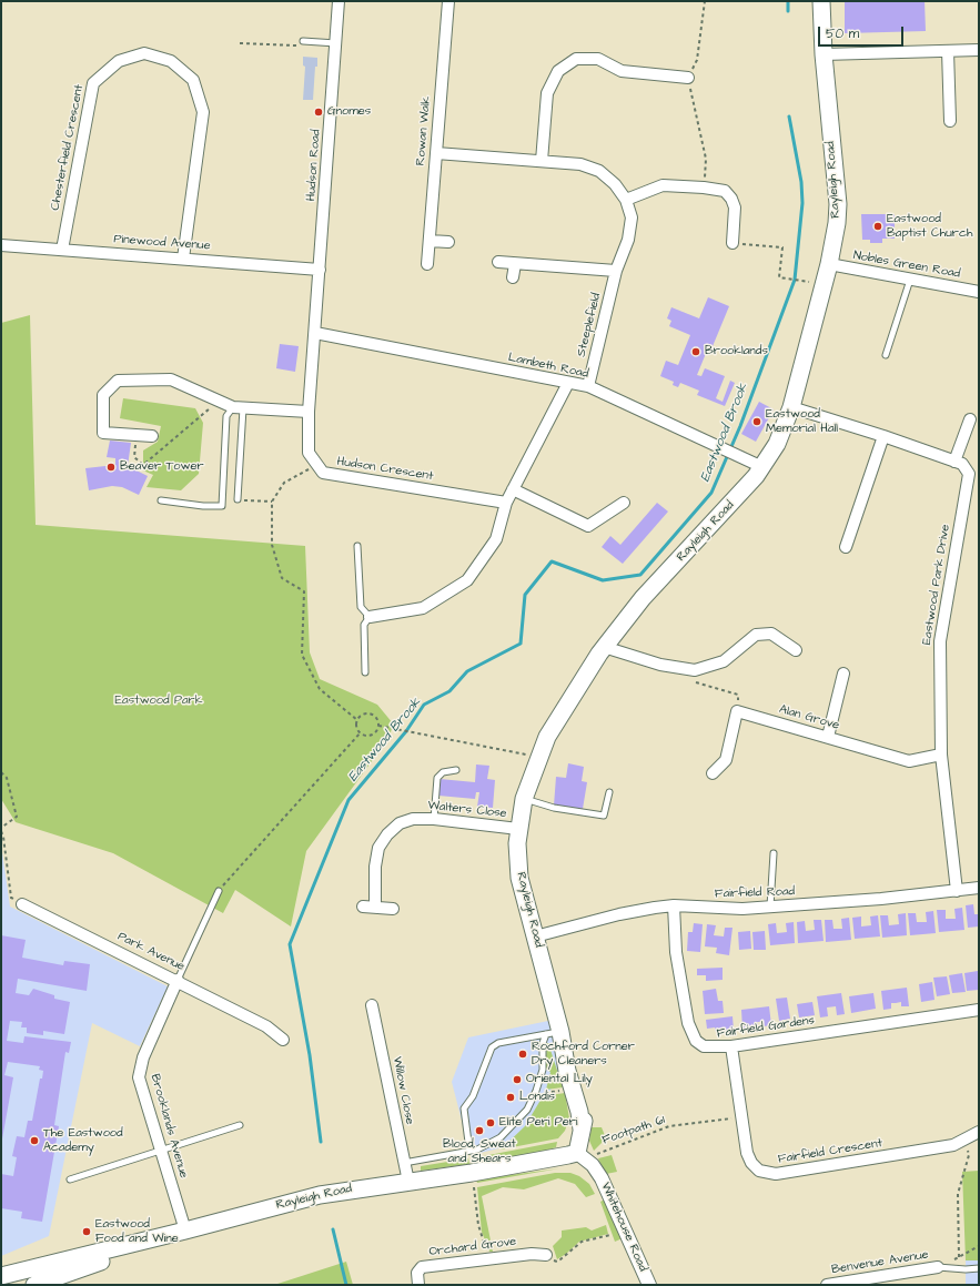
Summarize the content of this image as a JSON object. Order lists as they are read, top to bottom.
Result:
{
  "streets": {
    "main road": ["Rayleigh Road"],
    "street": [
      "Rowan Walk",
      "Chesterfield Crescent",
      "Hudson Road",
      "Pinewood Avenue",
      "Nobles Green Road",
      "Steeplefield",
      "Lambeth Road",
      "Hudson Crescent",
      "Eastwood Park Drive",
      "Alan Grove",
      "Walters Close",
      "Fairfield Road",
      "Park Avenue",
      "Fairfield Gardens",
      "Willow Close",
      "Brooklands Avenue",
      "Fairfield Crescent",
      "Whitehouse Road",
      "Orchard Grove",
      "Benvenue Avenue"
    ],
    "path": ["Footpath 61"]
  },
  "crossings": [
    ["Rowan Walk", "Steeplefield"],
    ["Chesterfield Crescent", "Pinewood Avenue"],
    ["Hudson Road", "Pinewood Avenue"],
    ["Hudson Road", "Lambeth Road"],
    ["Rayleigh Road", "Nobles Green Road"],
    ["Rayleigh Road", "Lambeth Road"],
    ["Rayleigh Road", "Eastwood Park Drive"],
    ["Rayleigh Road", "Walters Close"],
    ["Rayleigh Road", "Fairfield Road"],
    ["Rayleigh Road", "Willow Close"],
    ["Rayleigh Road", "Brooklands Avenue"],
    ["Rayleigh Road", "Footpath 61"],
    ["Rayleigh Road", "Whitehouse Road"],
    ["Steeplefield", "Lambeth Road"],
    ["Eastwood Park Drive", "Alan Grove"],
    ["Eastwood Park Drive", "Fairfield Road"],
    ["Fairfield Road", "Fairfield Gardens"],
    ["Park Avenue", "Brooklands Avenue"],
    ["Fairfield Gardens", "Fairfield Crescent"],
    ["Footpath 61", "Fairfield Crescent"],
    ["Footpath 61", "Whitehouse Road"]
  ],
  "water": ["Eastwood Brook"],
  "parks": ["Eastwood Park"],
  "places": [
    "Gnomes",
    "Eastwood Baptist Church",
    "Brooklands",
    "Eastwood Memorial Hall",
    "Beaver Tower",
    "Rochford Corner Dry Cleaners",
    "Oriental Lily",
    "Londis",
    "Elite Peri Peri",
    "Blood, Sweat and Shears",
    "The Eastwood Academy",
    "Eastwood Food and Wine"
  ],
  "scale_bar": "50 m"
}
